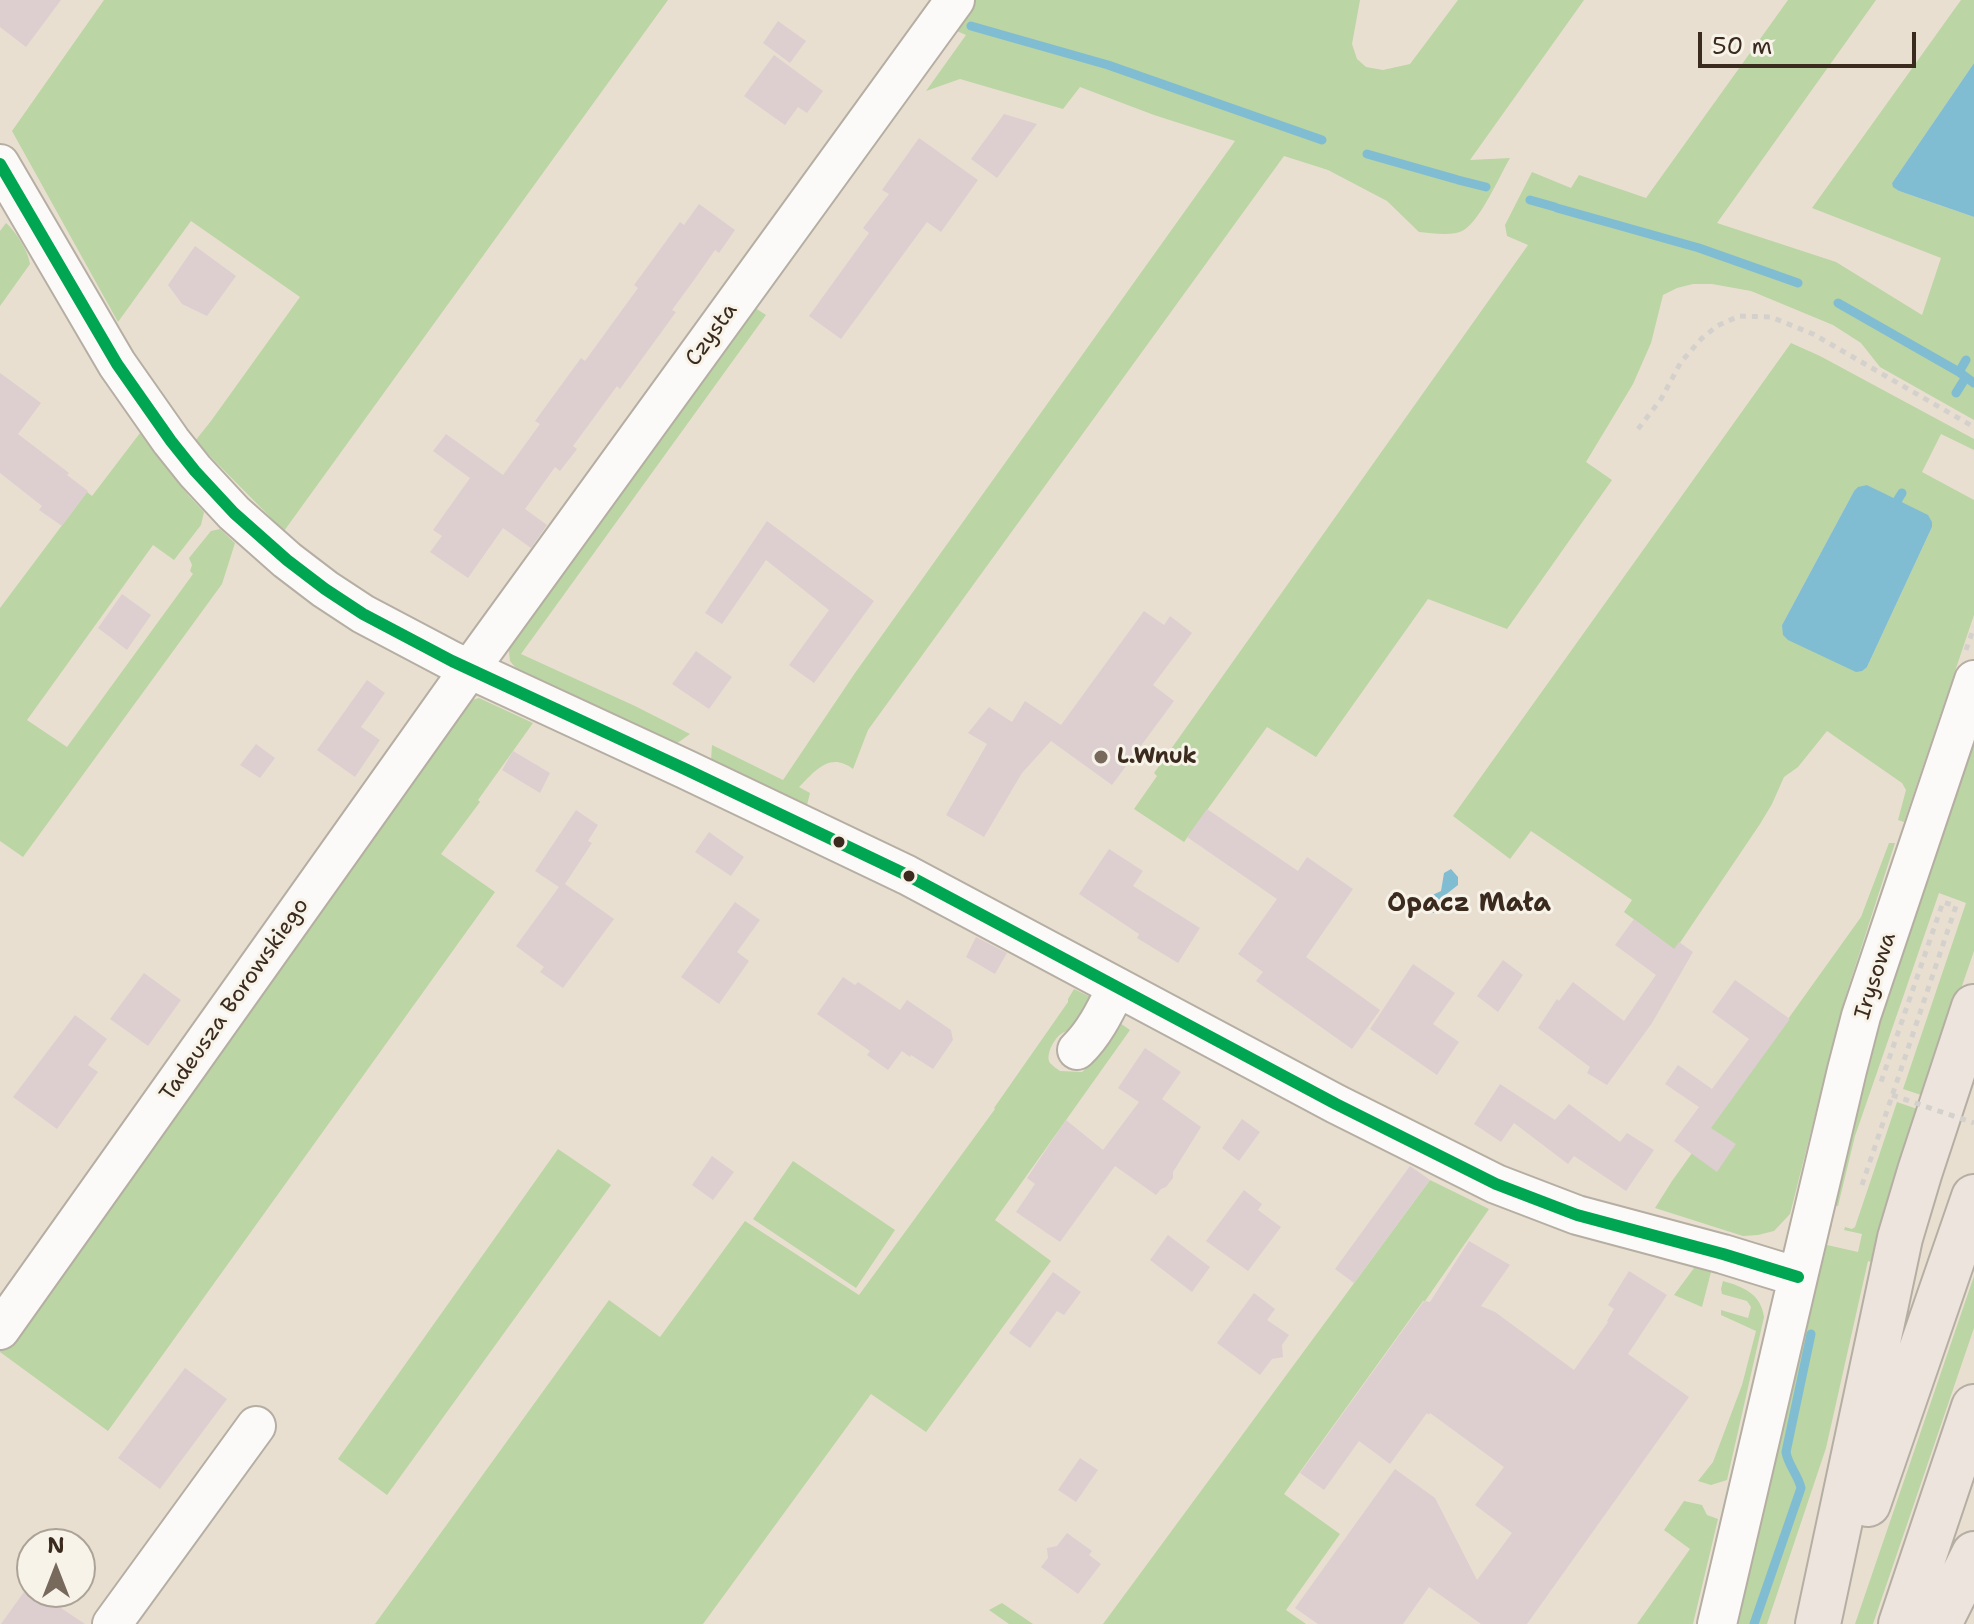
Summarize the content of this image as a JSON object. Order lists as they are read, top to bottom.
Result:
{
  "streets": {
    "street": ["Czysta", "Irysowa", "Tadeusza Borowskiego"]
  },
  "crossings": [
    ["Czysta", "Tadeusza Borowskiego"]
  ],
  "districts": ["Opacz Mała"],
  "places": ["L.Wnuk"],
  "scale_bar": "50 m",
  "north": "top"
}
